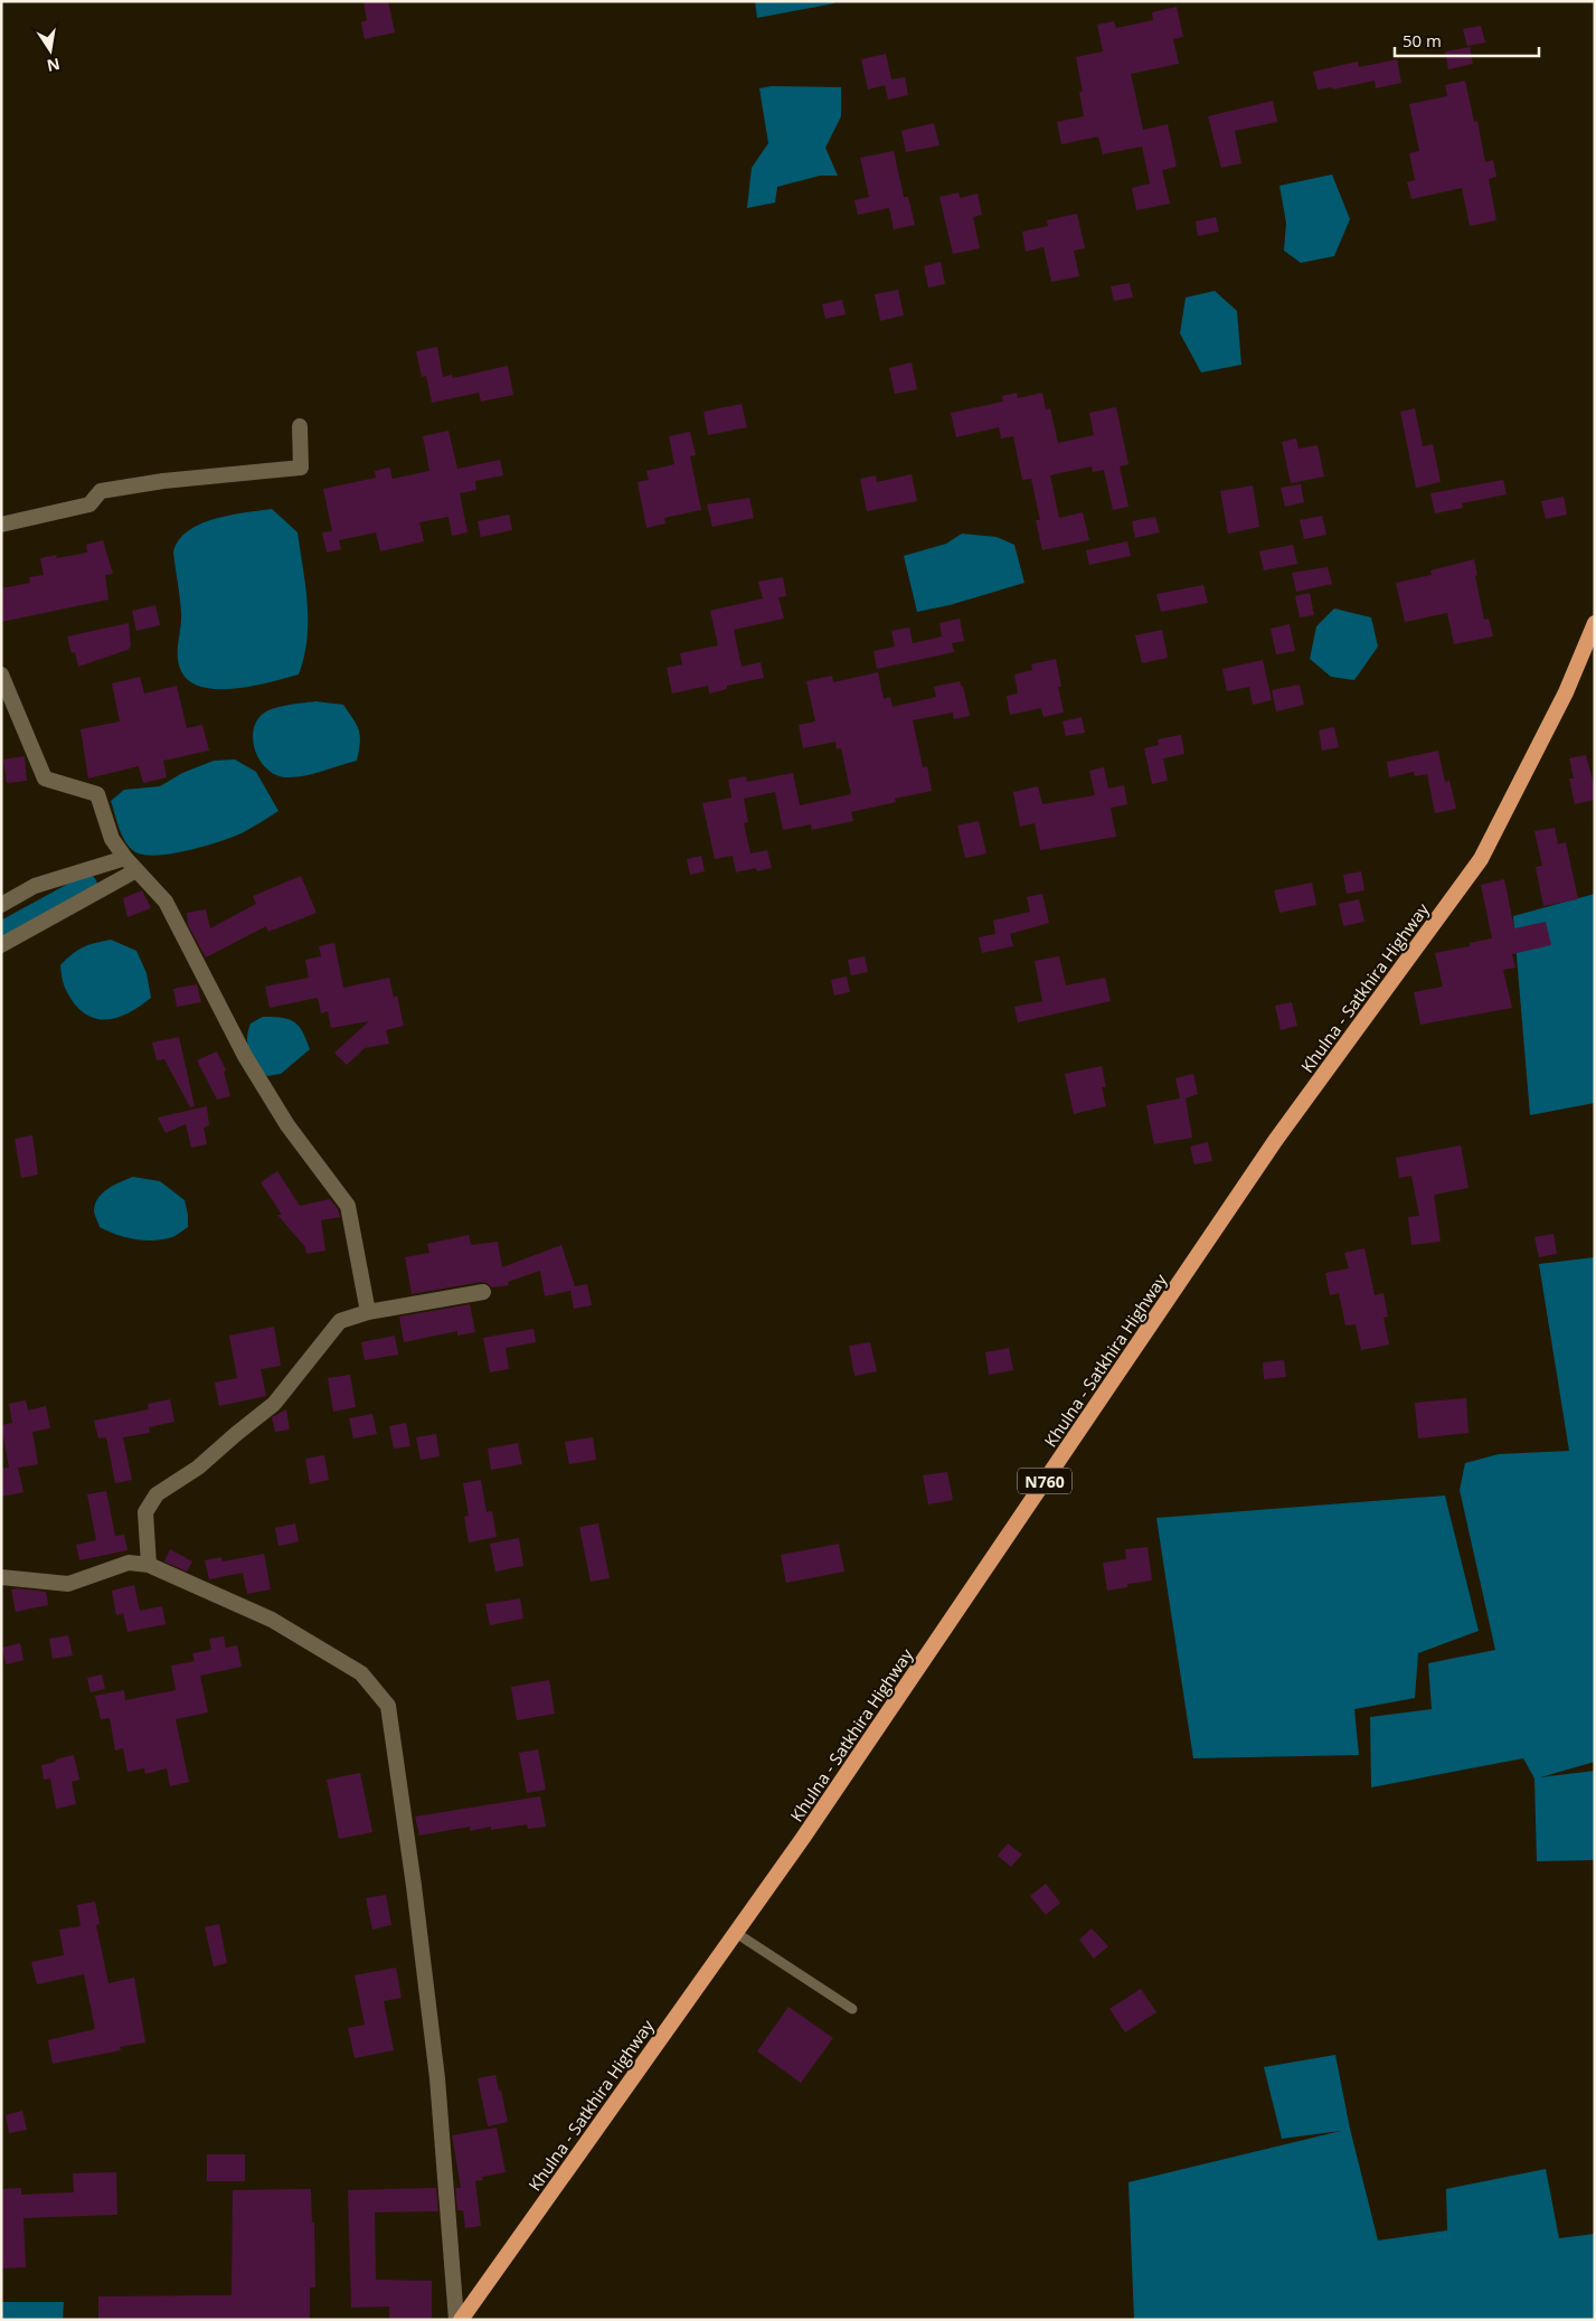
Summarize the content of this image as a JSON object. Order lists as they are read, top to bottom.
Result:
{
  "streets": {
    "highway": ["Khulna - Satkhira Highway", "N760"]
  },
  "scale_bar": "50 m",
  "north": "bottom"
}
